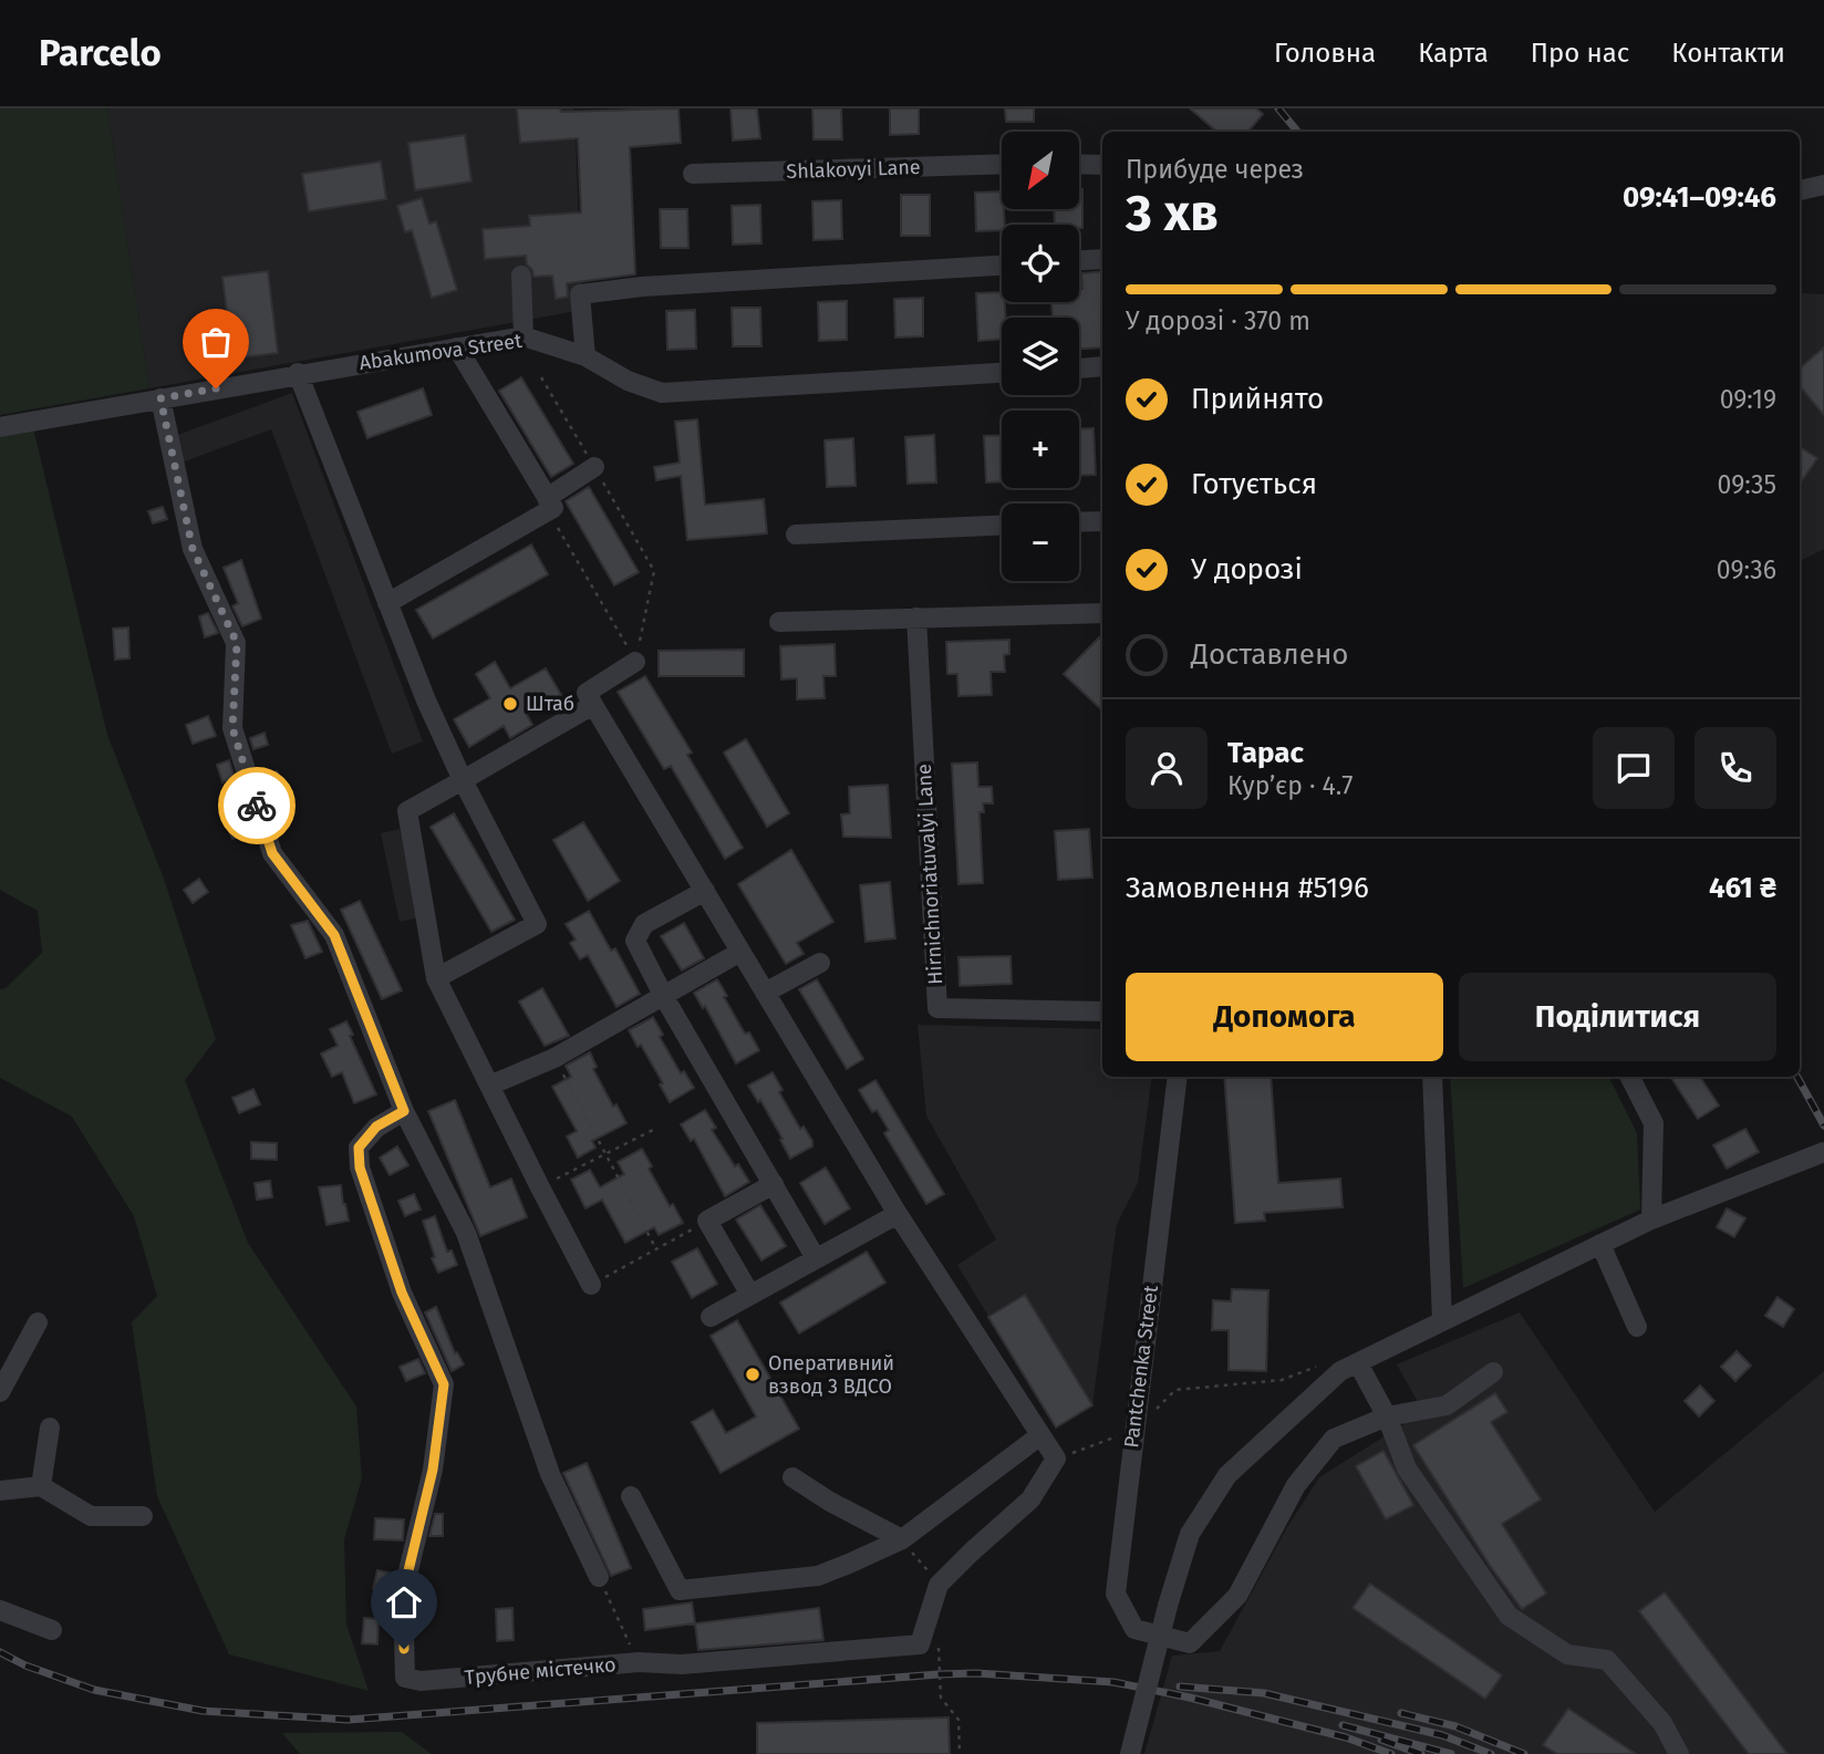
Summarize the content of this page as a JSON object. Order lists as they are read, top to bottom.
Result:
{
  "streets": {
    "street": [
      "Shlakovyi Lane",
      "Abakumova Street",
      "Hirnichnoriatuvalyi Lane",
      "Pantchenka Street",
      "Трубне містечко"
    ]
  },
  "places": ["Штаб", "Оперативний взвод 3 ВДСО"],
  "north": "bottom left",
  "page": {
    "header": "Parcelo",
    "nav": [
      "Головна",
      "Карта",
      "Про нас",
      "Контакти"
    ],
    "map_buttons": ["+", "−"],
    "heading": ["3 хв", "Прибуде через", "09:41–09:46"],
    "panel": [
      "Тарас",
      "Кур’єр · 4.7",
      "Замовлення #5196",
      "461 ₴"
    ],
    "bar": "У дорозі · 370 m",
    "list": [
      ["Прийнято", "09:19"],
      ["Готується", "09:35"],
      ["У дорозі", "09:36"],
      "Доставлено"
    ],
    "buttons": ["Допомога", "Поділитися"]
  }
}
